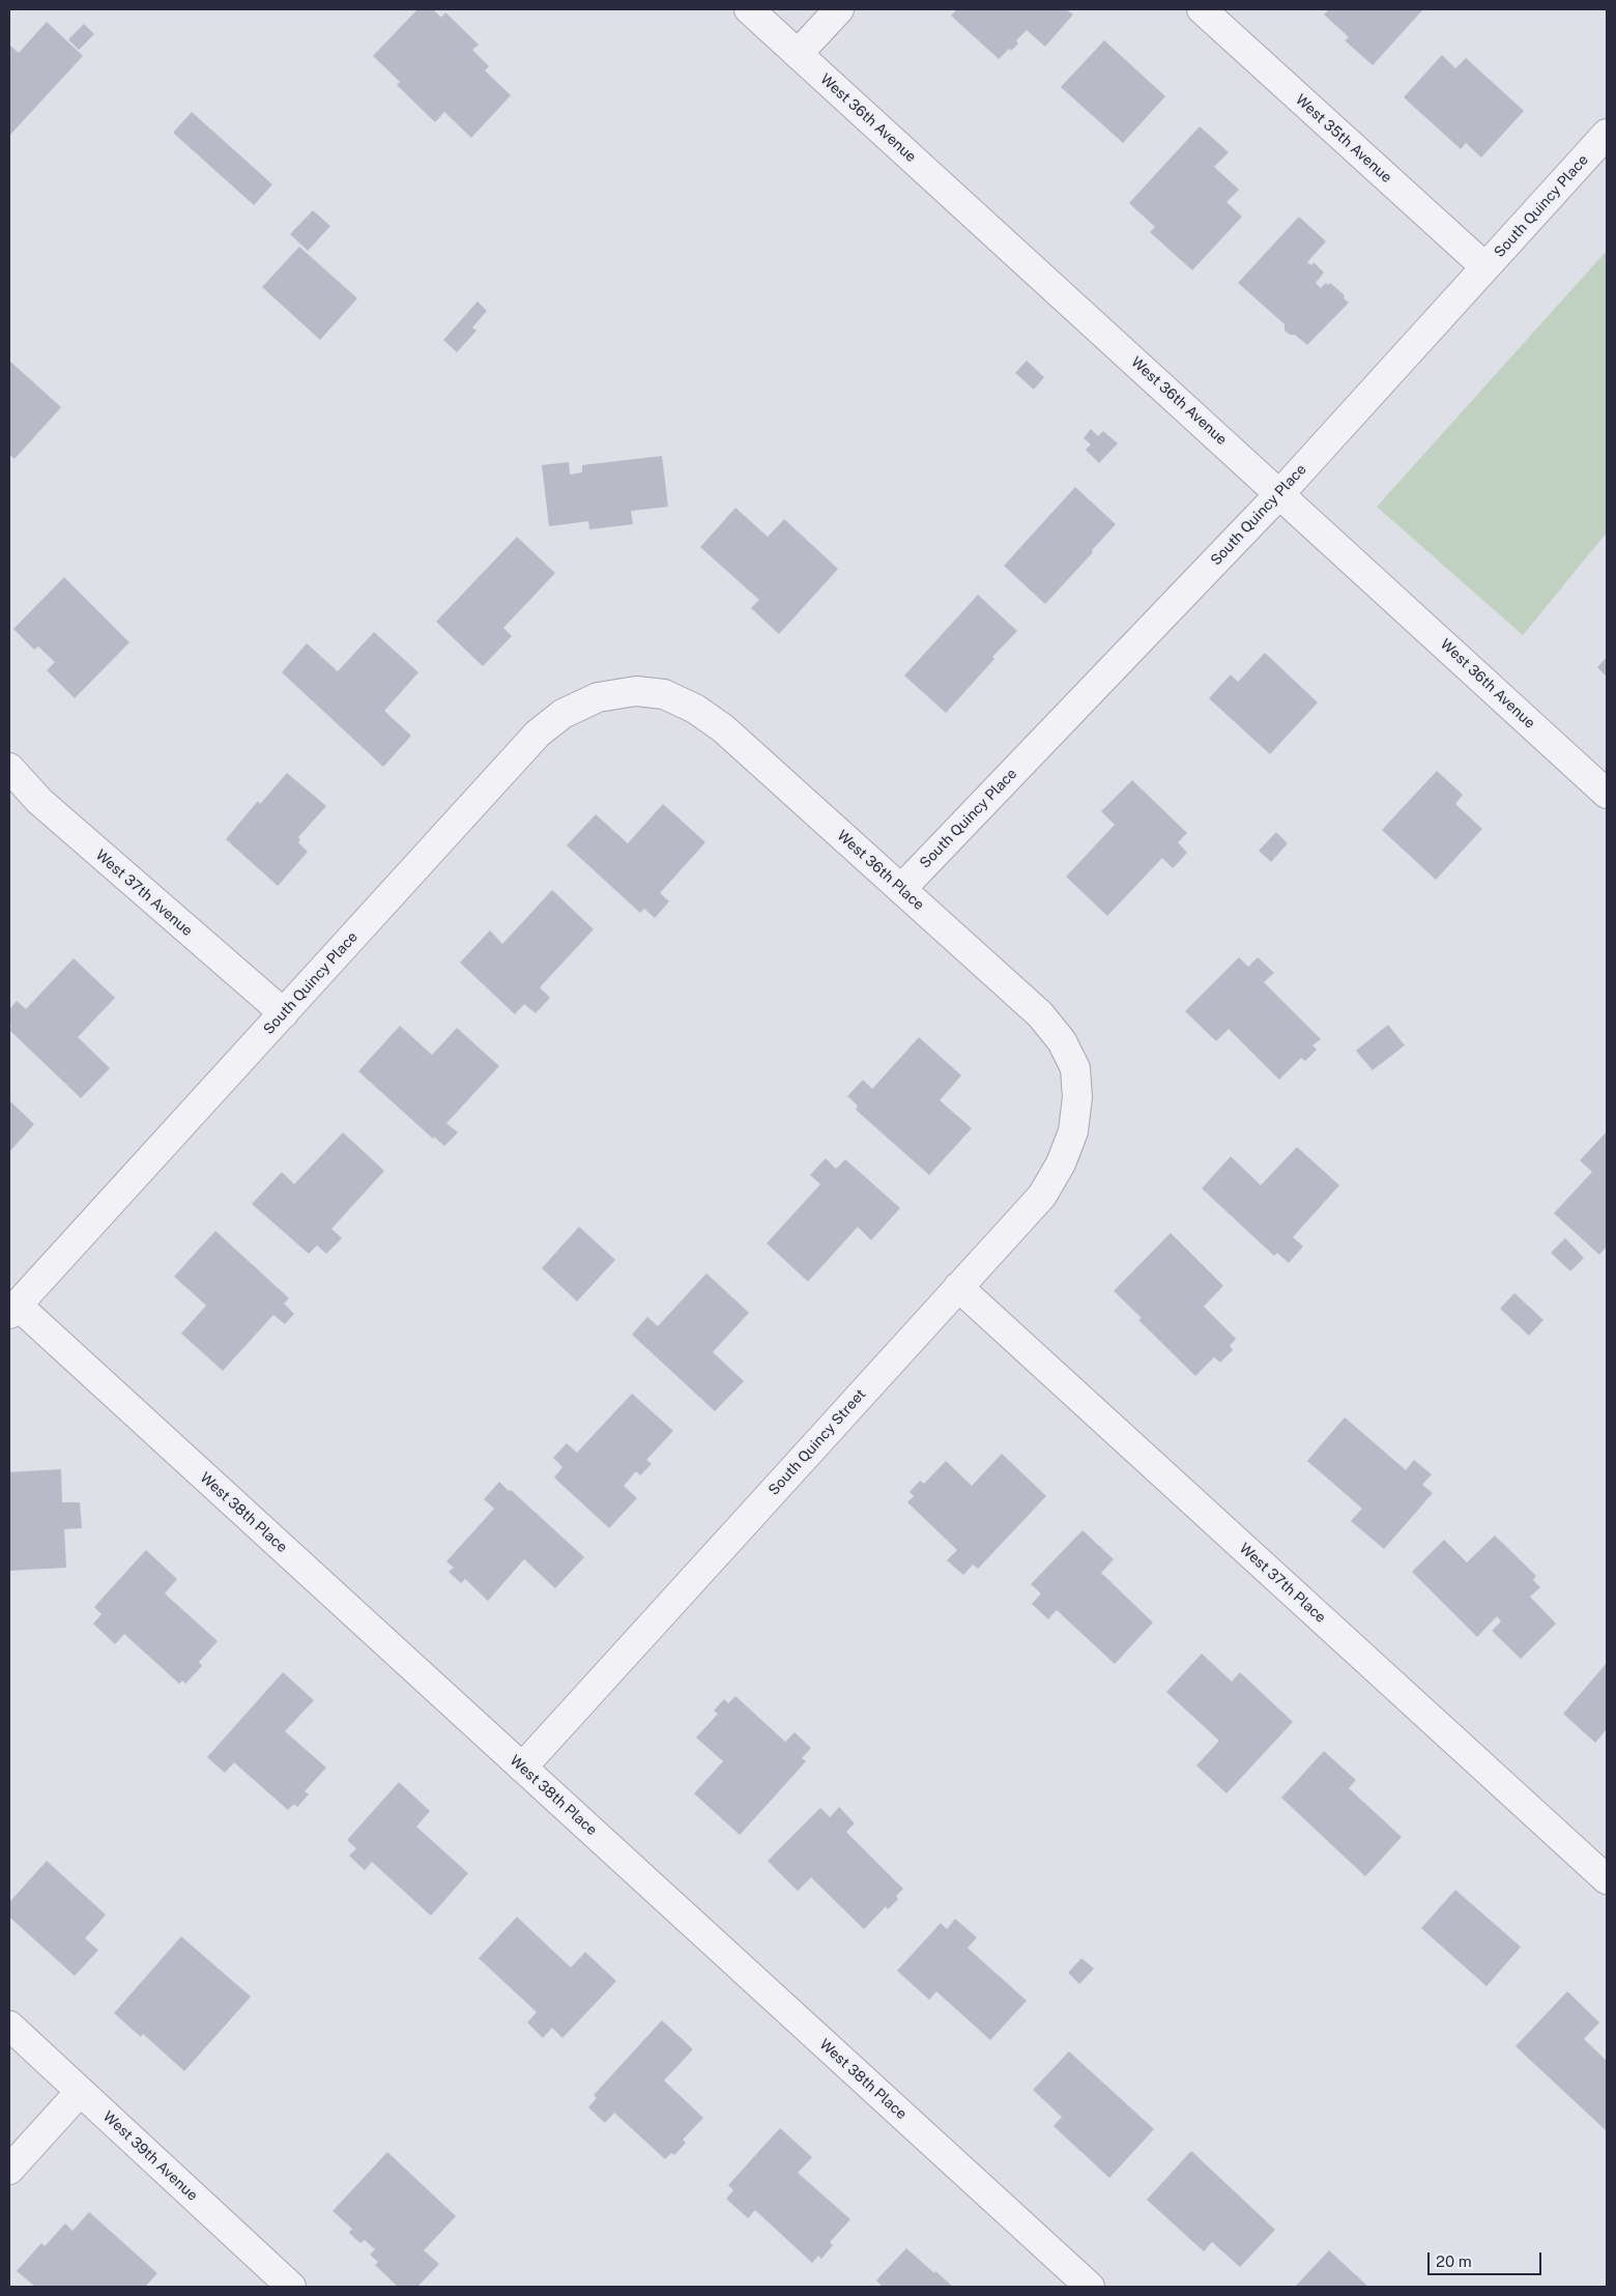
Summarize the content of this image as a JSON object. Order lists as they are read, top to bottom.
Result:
{
  "streets": {
    "street": [
      "West 36th Avenue",
      "West 35th Avenue",
      "South Quincy Place",
      "West 36th Place",
      "West 37th Avenue",
      "South Quincy Street",
      "West 38th Place",
      "West 37th Place",
      "West 39th Avenue"
    ]
  },
  "crossings": [
    ["West 36th Avenue", "South Quincy Place"],
    ["West 35th Avenue", "South Quincy Place"],
    ["South Quincy Place", "West 36th Place"],
    ["South Quincy Place", "West 37th Avenue"],
    ["South Quincy Place", "West 38th Place"],
    ["West 36th Place", "South Quincy Street"],
    ["South Quincy Street", "West 38th Place"],
    ["South Quincy Street", "West 37th Place"]
  ],
  "scale_bar": "20 m"
}
